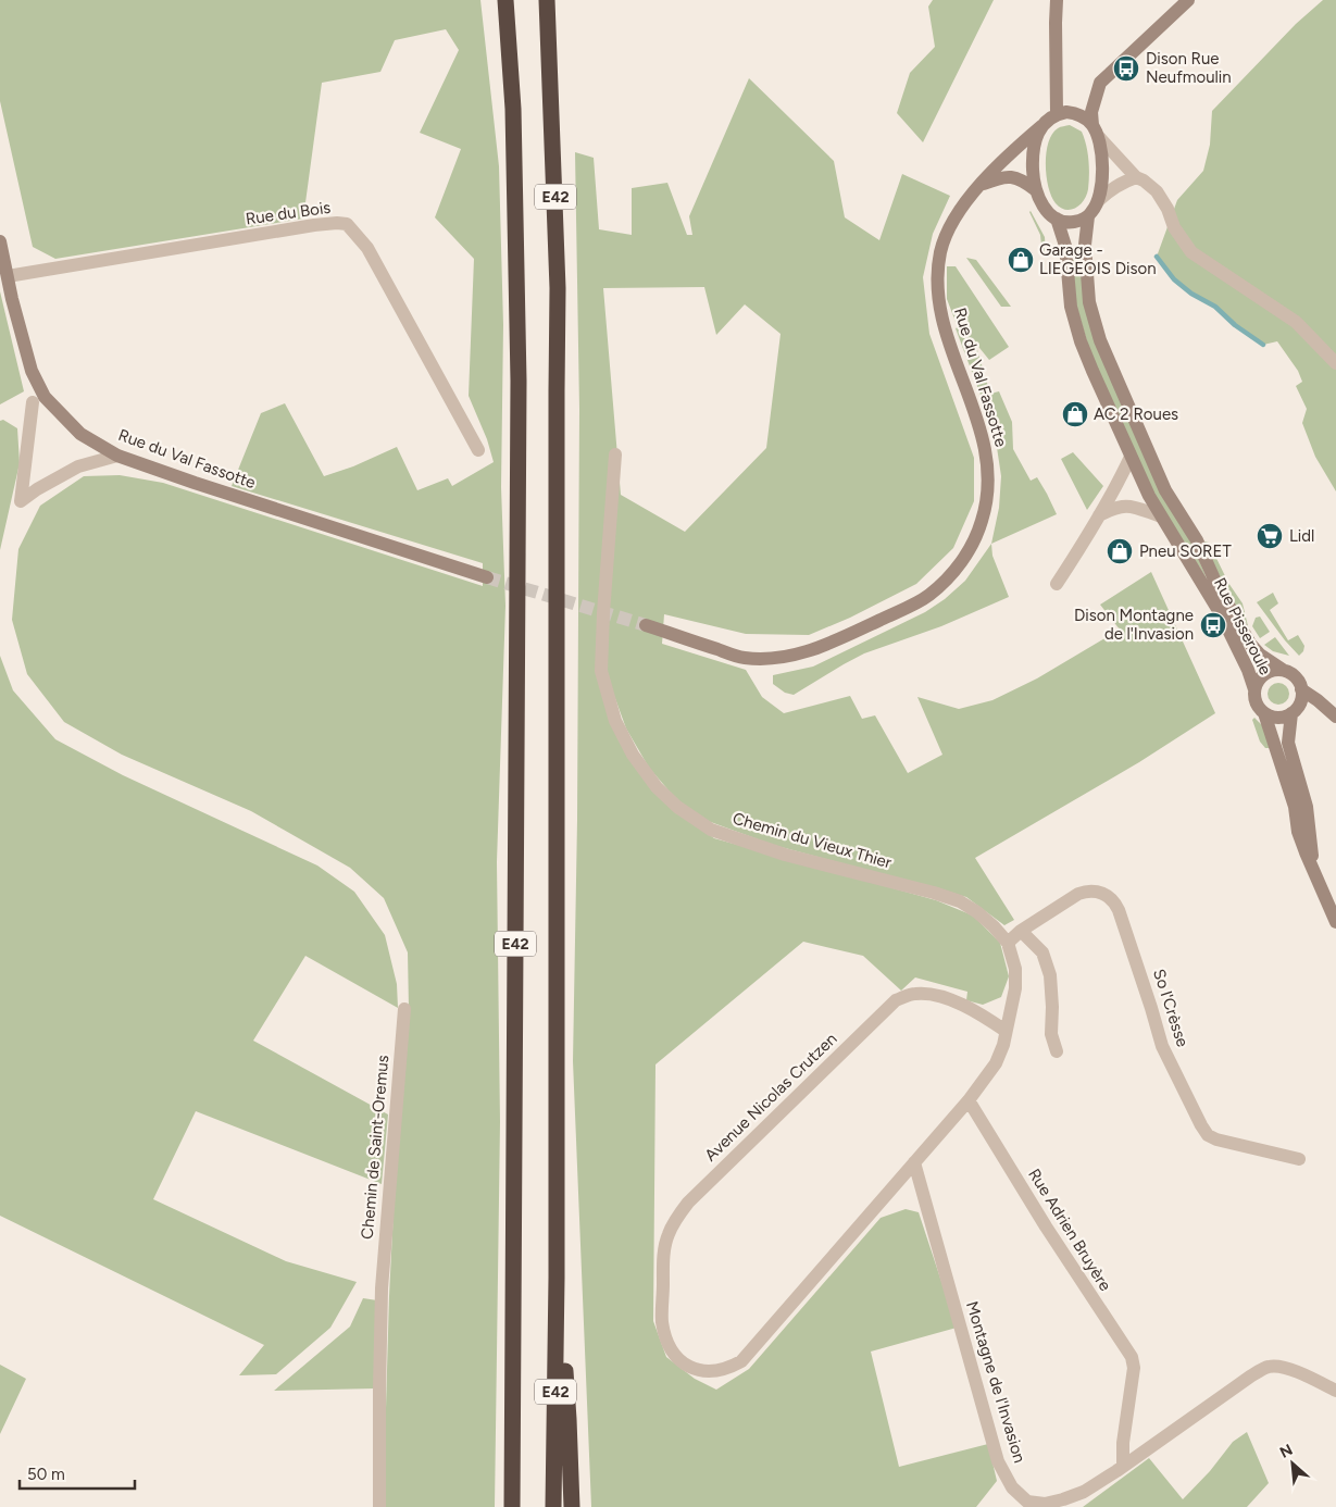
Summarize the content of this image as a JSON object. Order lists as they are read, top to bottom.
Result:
{
  "streets": {
    "highway": ["E42"],
    "main road": ["Rue du Val Fassotte", "Rue Pisseroule"],
    "street": [
      "Rue du Bois",
      "Chemin du Vieux Thier",
      "So l'Crèsse",
      "Avenue Nicolas Crutzen",
      "Chemin de Saint-Oremus",
      "Rue Adrien Bruyère",
      "Montagne de l'Invasion"
    ]
  },
  "crossings": [
    ["Rue du Bois", "Rue du Val Fassotte"],
    ["Rue du Val Fassotte", "Rue Pisseroule"],
    ["Chemin du Vieux Thier", "So l'Crèsse"],
    ["Avenue Nicolas Crutzen", "Montagne de l'Invasion"],
    ["Rue Adrien Bruyère", "Montagne de l'Invasion"]
  ],
  "places": {
    "bus stop": ["Dison Rue Neufmoulin", "Dison Montagne de l'Invasion"],
    "shop": ["Garage - LIEGEOIS Dison", "AC 2 Roues", "Pneu SORET"],
    "supermarket": ["Lidl"]
  },
  "scale_bar": "50 m",
  "north": "top left"
}
